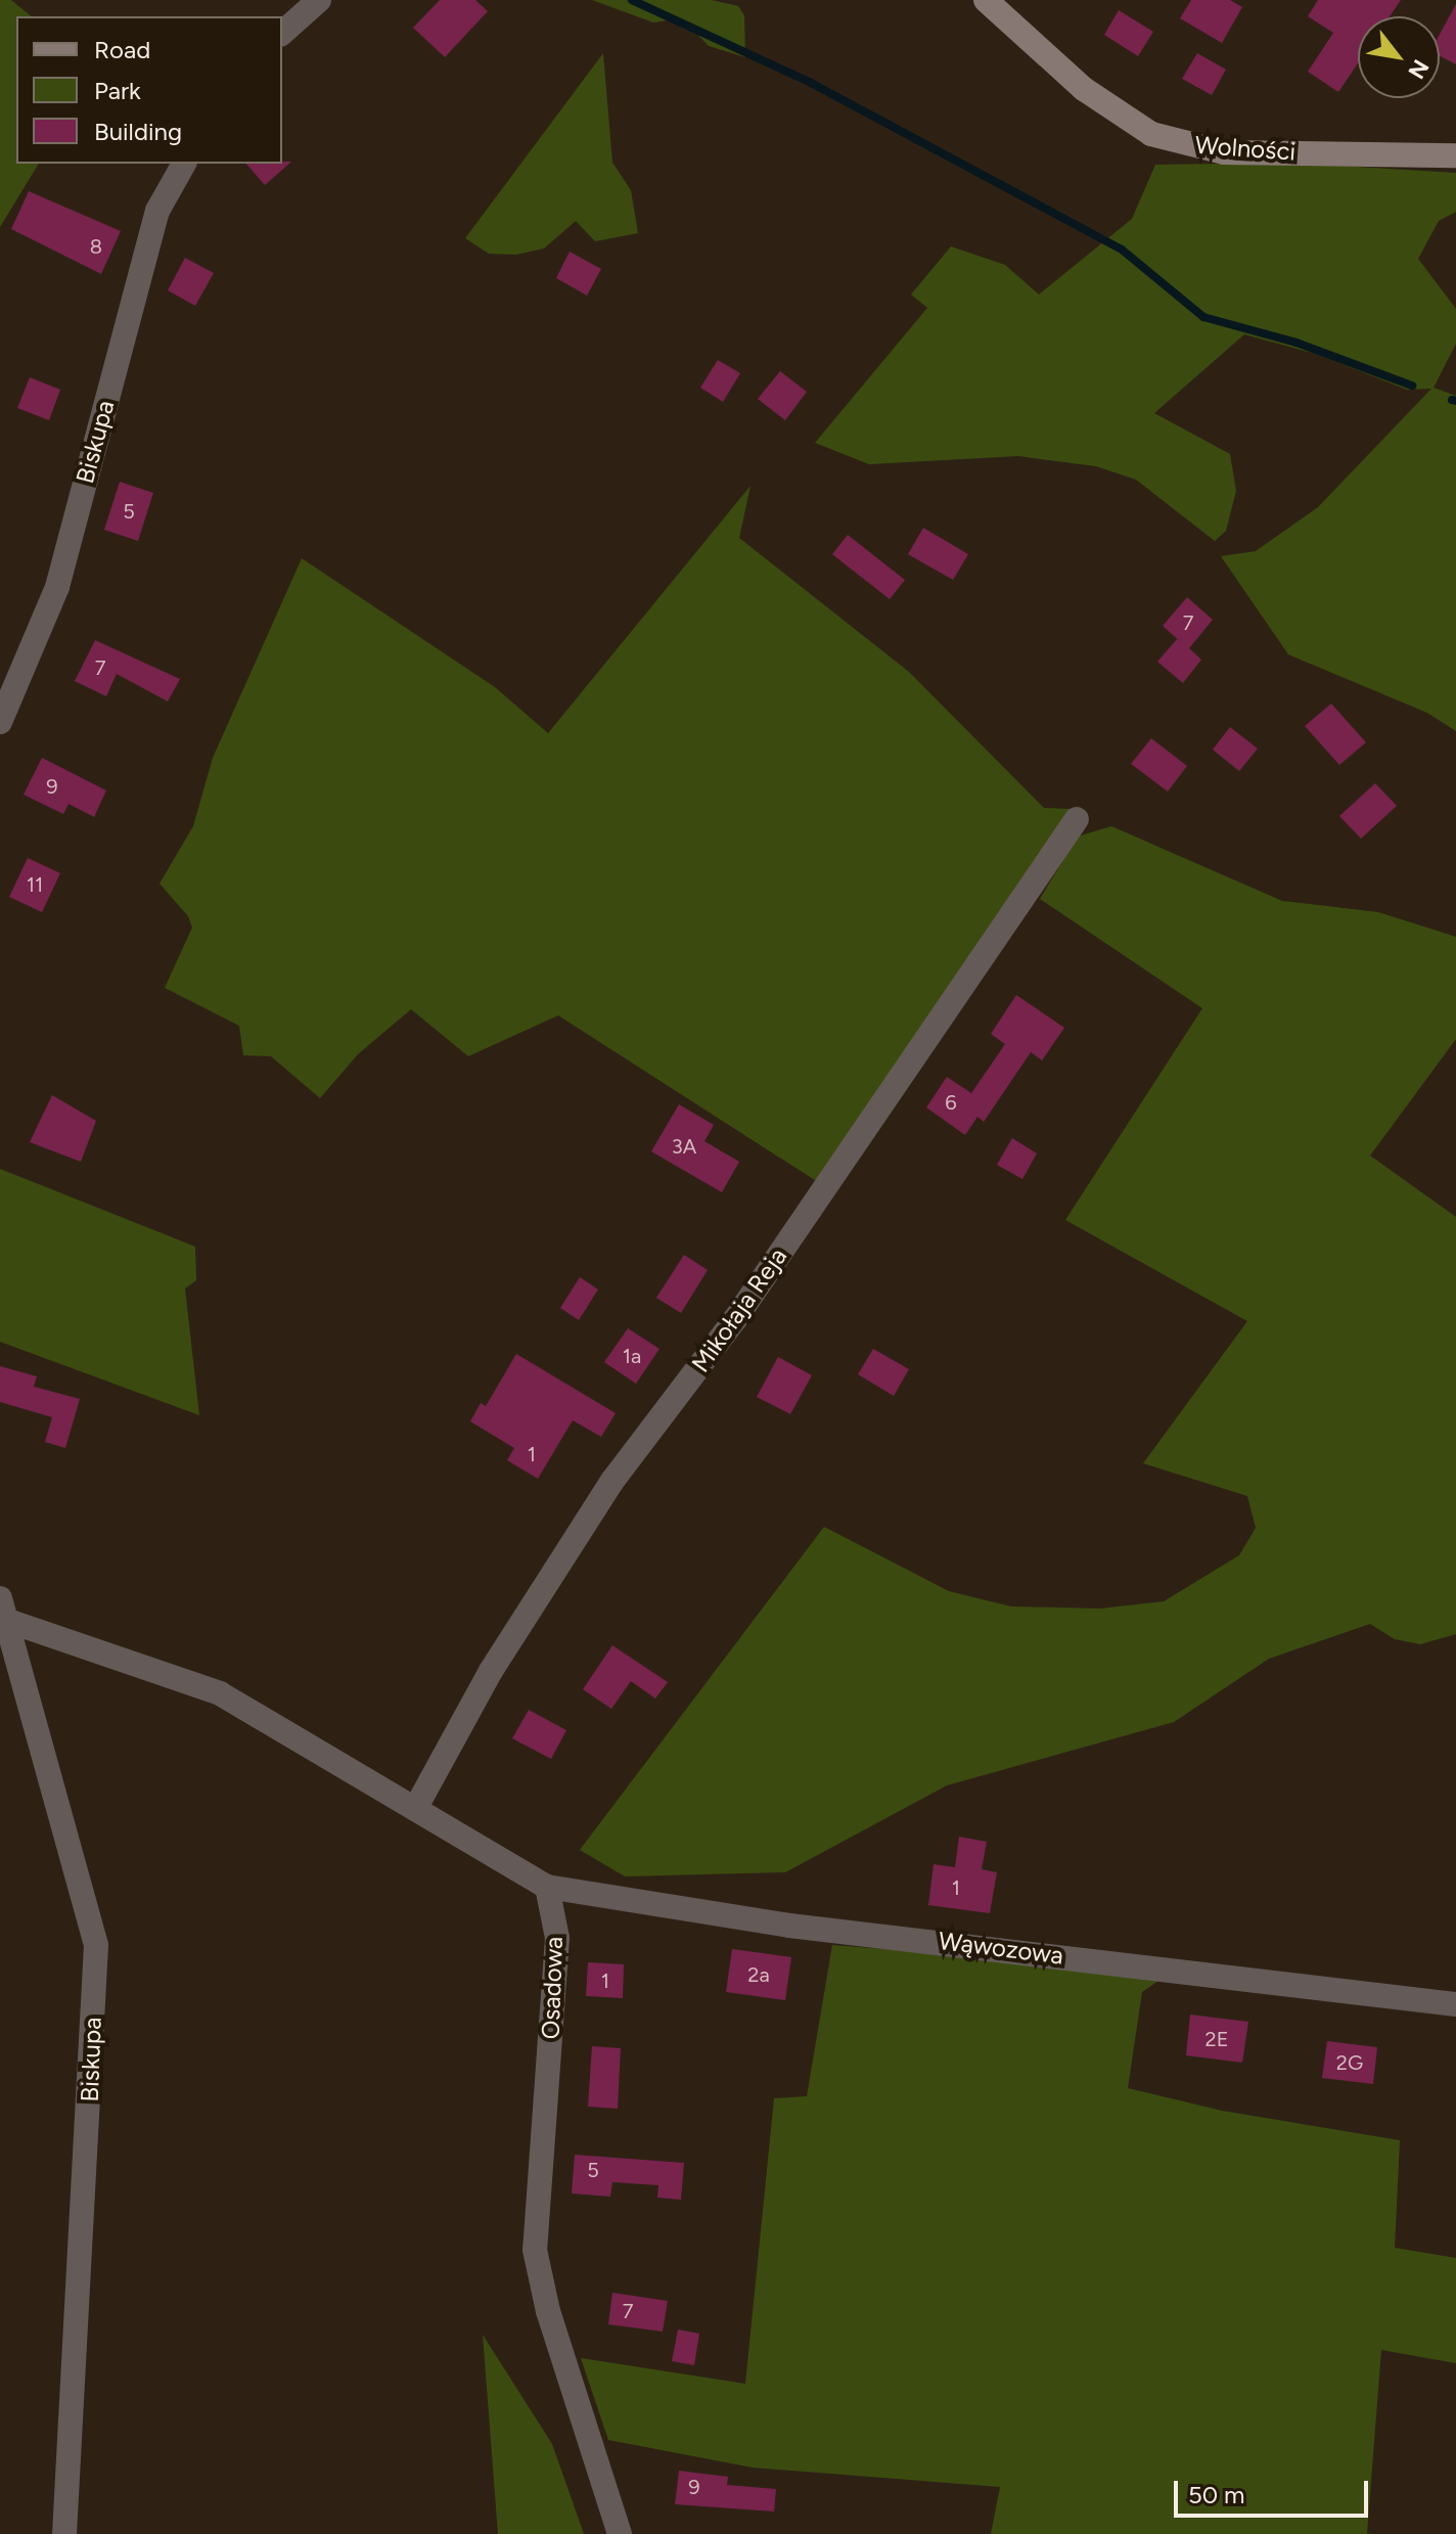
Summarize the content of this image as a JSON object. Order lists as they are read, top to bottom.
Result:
{
  "streets": {
    "street": [
      "Wolności",
      "Biskupa",
      "Mikołaja Reja",
      "Wąwozowa",
      "Osadowa"
    ]
  },
  "crossings": [
    ["Wąwozowa", "Osadowa"]
  ],
  "house_numbers": [
    "8",
    "5",
    "7",
    "7",
    "9",
    "11",
    "6",
    "3A",
    "1a",
    "1",
    "1",
    "2a",
    "1",
    "2E",
    "2G",
    "5",
    "7",
    "9"
  ],
  "legend": ["Road", "Park", "Building"],
  "scale_bar": "50 m",
  "north": "bottom right"
}
